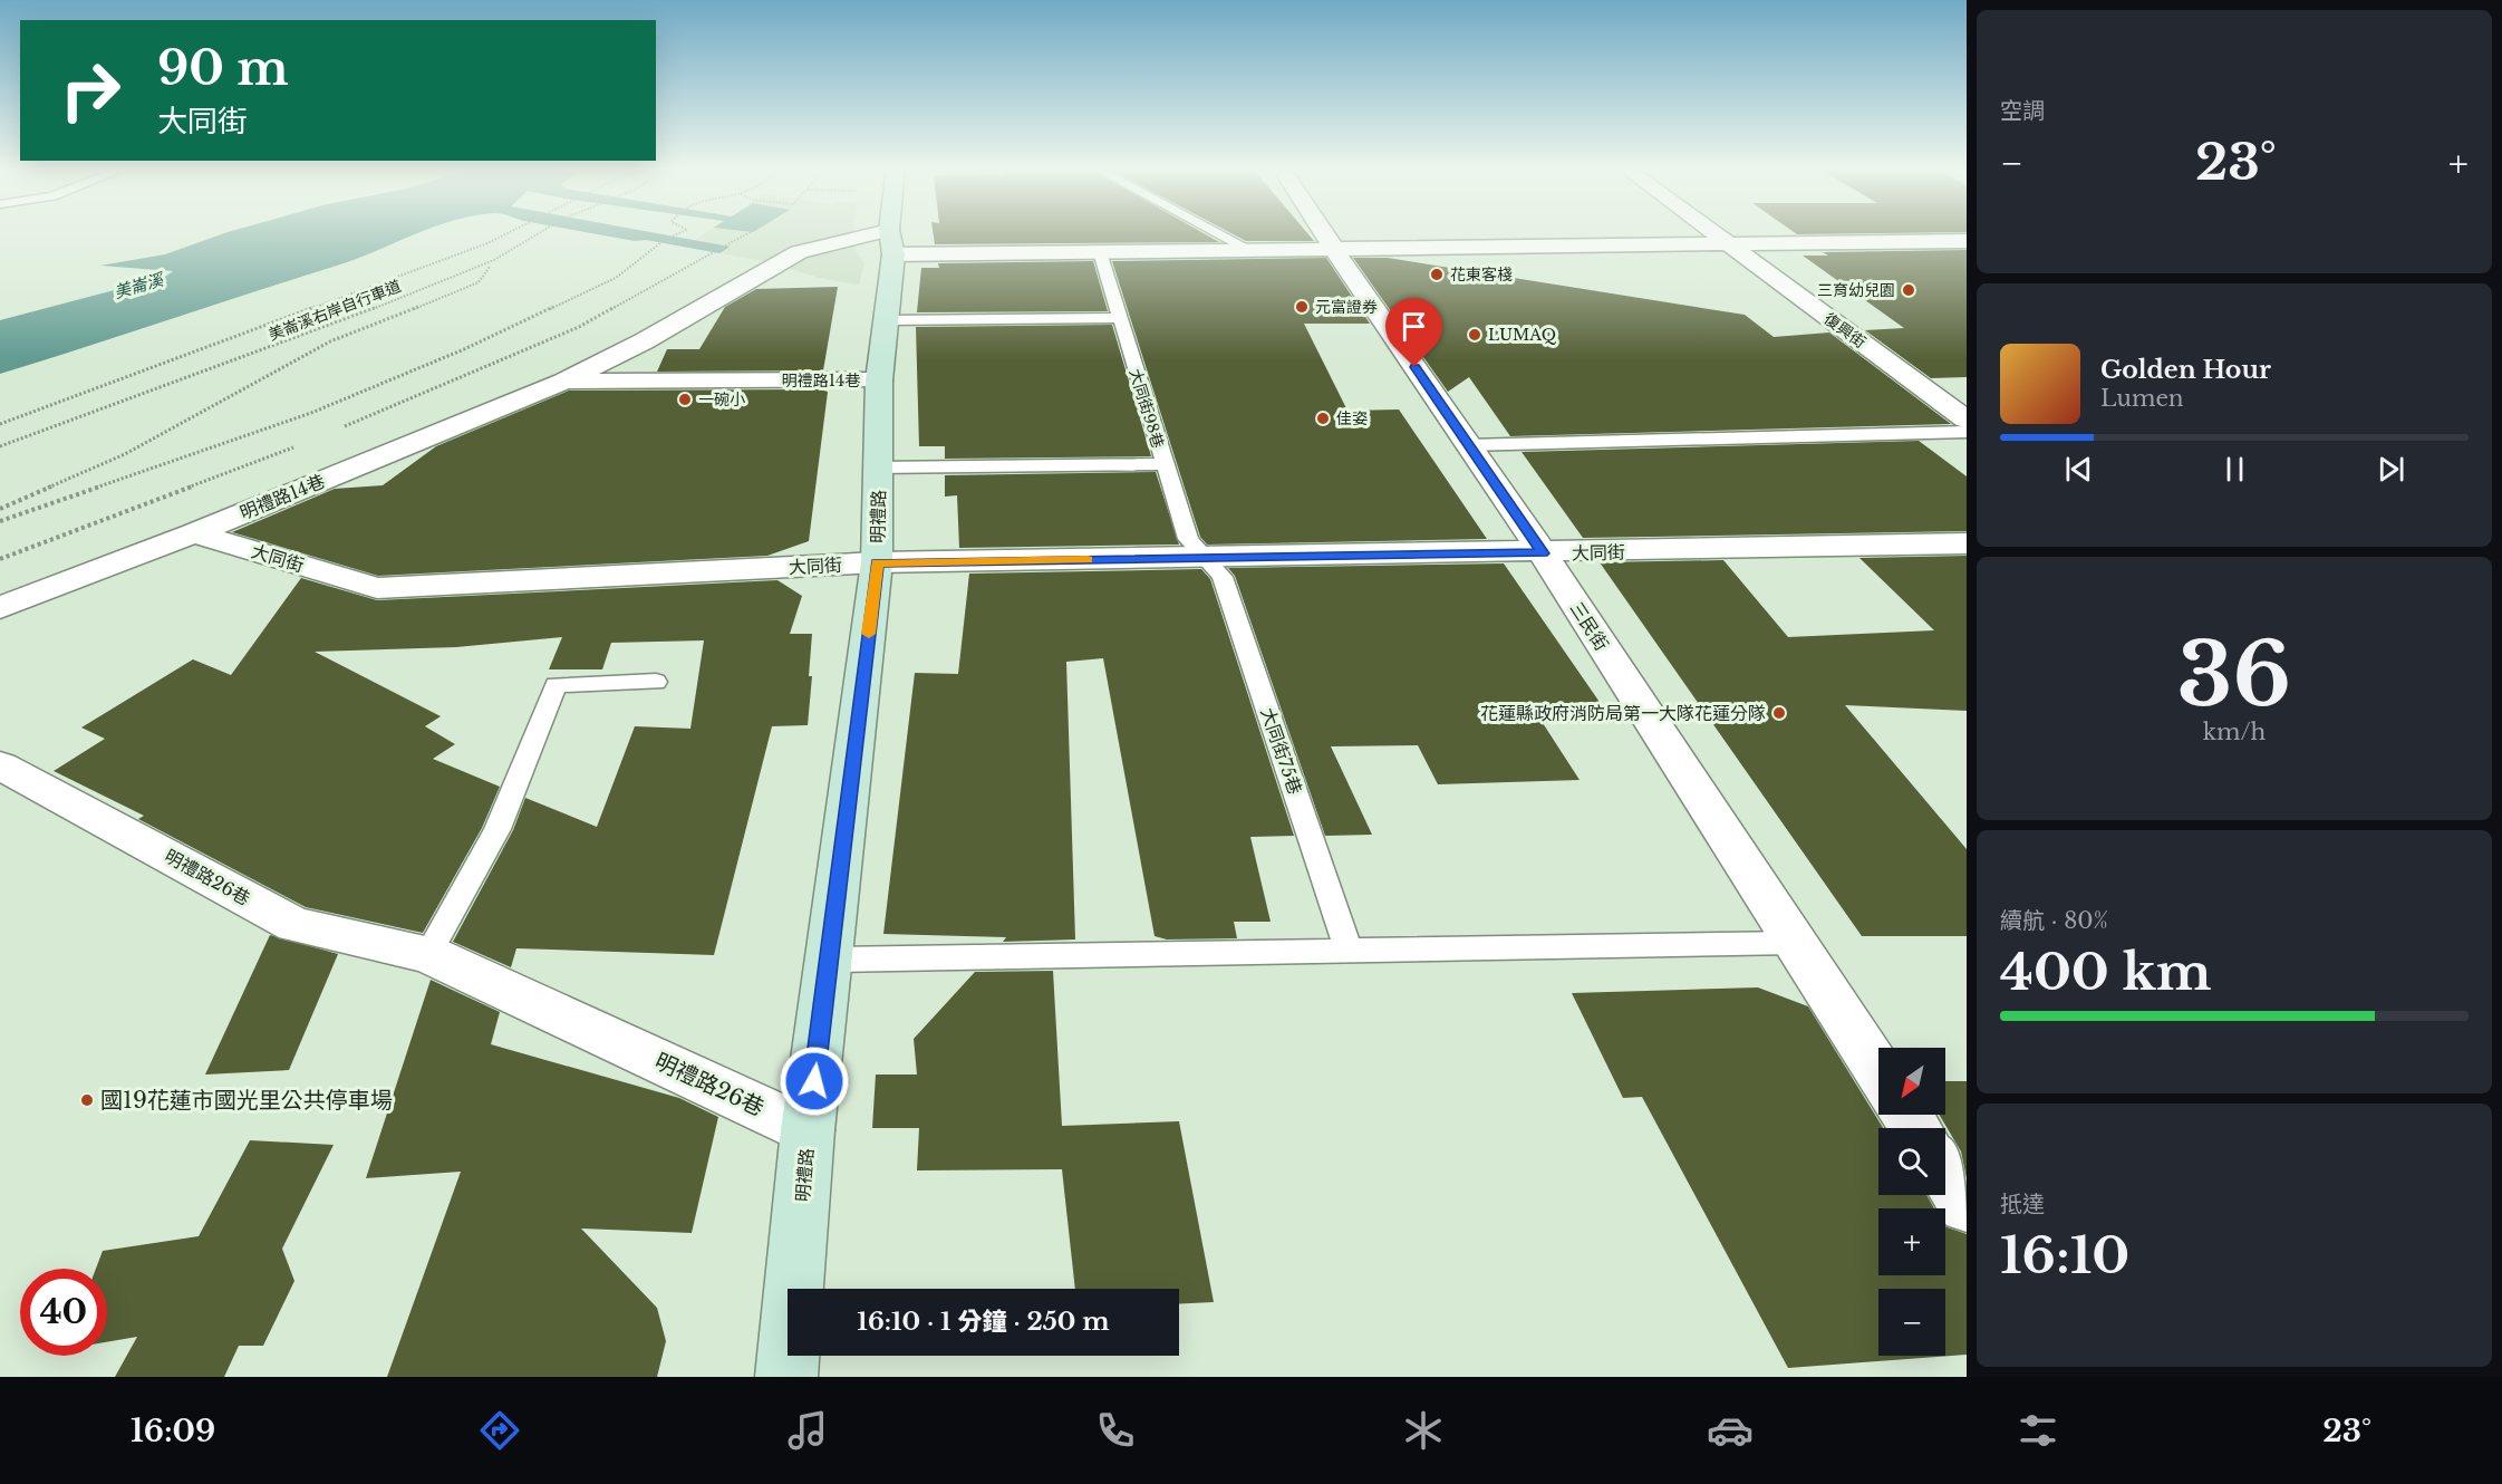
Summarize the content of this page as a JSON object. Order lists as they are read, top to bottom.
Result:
{
  "streets": {
    "street": [
      "復興街",
      "明禮路14巷",
      "明禮路",
      "大同街",
      "三民街",
      "明禮路26巷"
    ],
    "lane": ["大同街98巷", "大同街75巷"],
    "path": ["美崙溪右岸自行車道"]
  },
  "crossings": [
    ["復興街", "明禮路14巷"],
    ["明禮路14巷", "大同街98巷"],
    ["明禮路14巷", "明禮路"],
    ["明禮路14巷", "大同街"],
    ["明禮路14巷", "三民街"],
    ["大同街98巷", "大同街"],
    ["大同街98巷", "大同街75巷"],
    ["明禮路", "大同街"],
    ["明禮路", "明禮路26巷"],
    ["大同街", "三民街"],
    ["大同街", "大同街75巷"]
  ],
  "water": ["美崙溪"],
  "places": [
    "花東客棧",
    "三育幼兒園",
    "元富證券",
    "LUMAQ",
    "一碗小",
    "佳姿",
    "花蓮縣政府消防局第一大隊花蓮分隊",
    "國19花蓮市國光里公共停車場"
  ],
  "north": "bottom left",
  "page": {
    "tile": [
      "空調",
      ["36", "km/h"],
      ["續航 · 80%", "400 km"],
      ["抵達", "16:10"]
    ],
    "turn": ["90 m", "大同街"],
    "heat": ["−", "23°", "+"],
    "song": ["Golden Hour", "Lumen"],
    "map_buttons": ["+", "−"],
    "limit": "40",
    "trip": "16:10 · 1 分鐘 · 250 m",
    "tabs": ["16:09", "23°"]
  }
}
